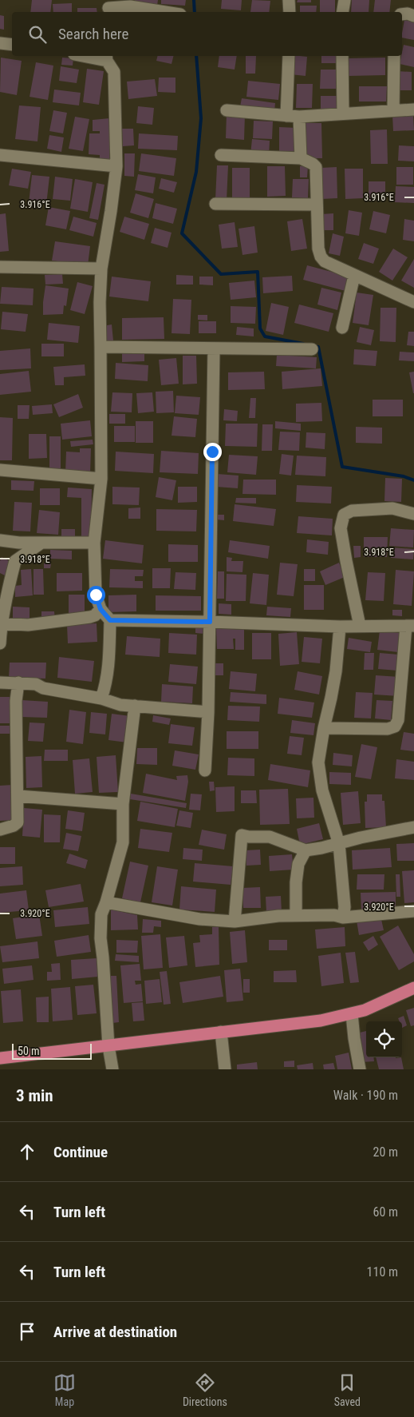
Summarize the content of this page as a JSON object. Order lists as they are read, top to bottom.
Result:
{
  "scale_bar": "50 m",
  "page": {
    "search": "Search here",
    "scale": "50 m",
    "heading": ["3 min", "Walk · 190 m"],
    "list": [
      ["Continue", "20 m"],
      ["Turn left", "60 m"],
      ["Turn left", "110 m"],
      "Arrive at destination"
    ],
    "nav": ["Map", "Directions", "Saved"]
  },
  "coordinates": ["3.916°E", "3.918°E", "3.920°E"]
}
